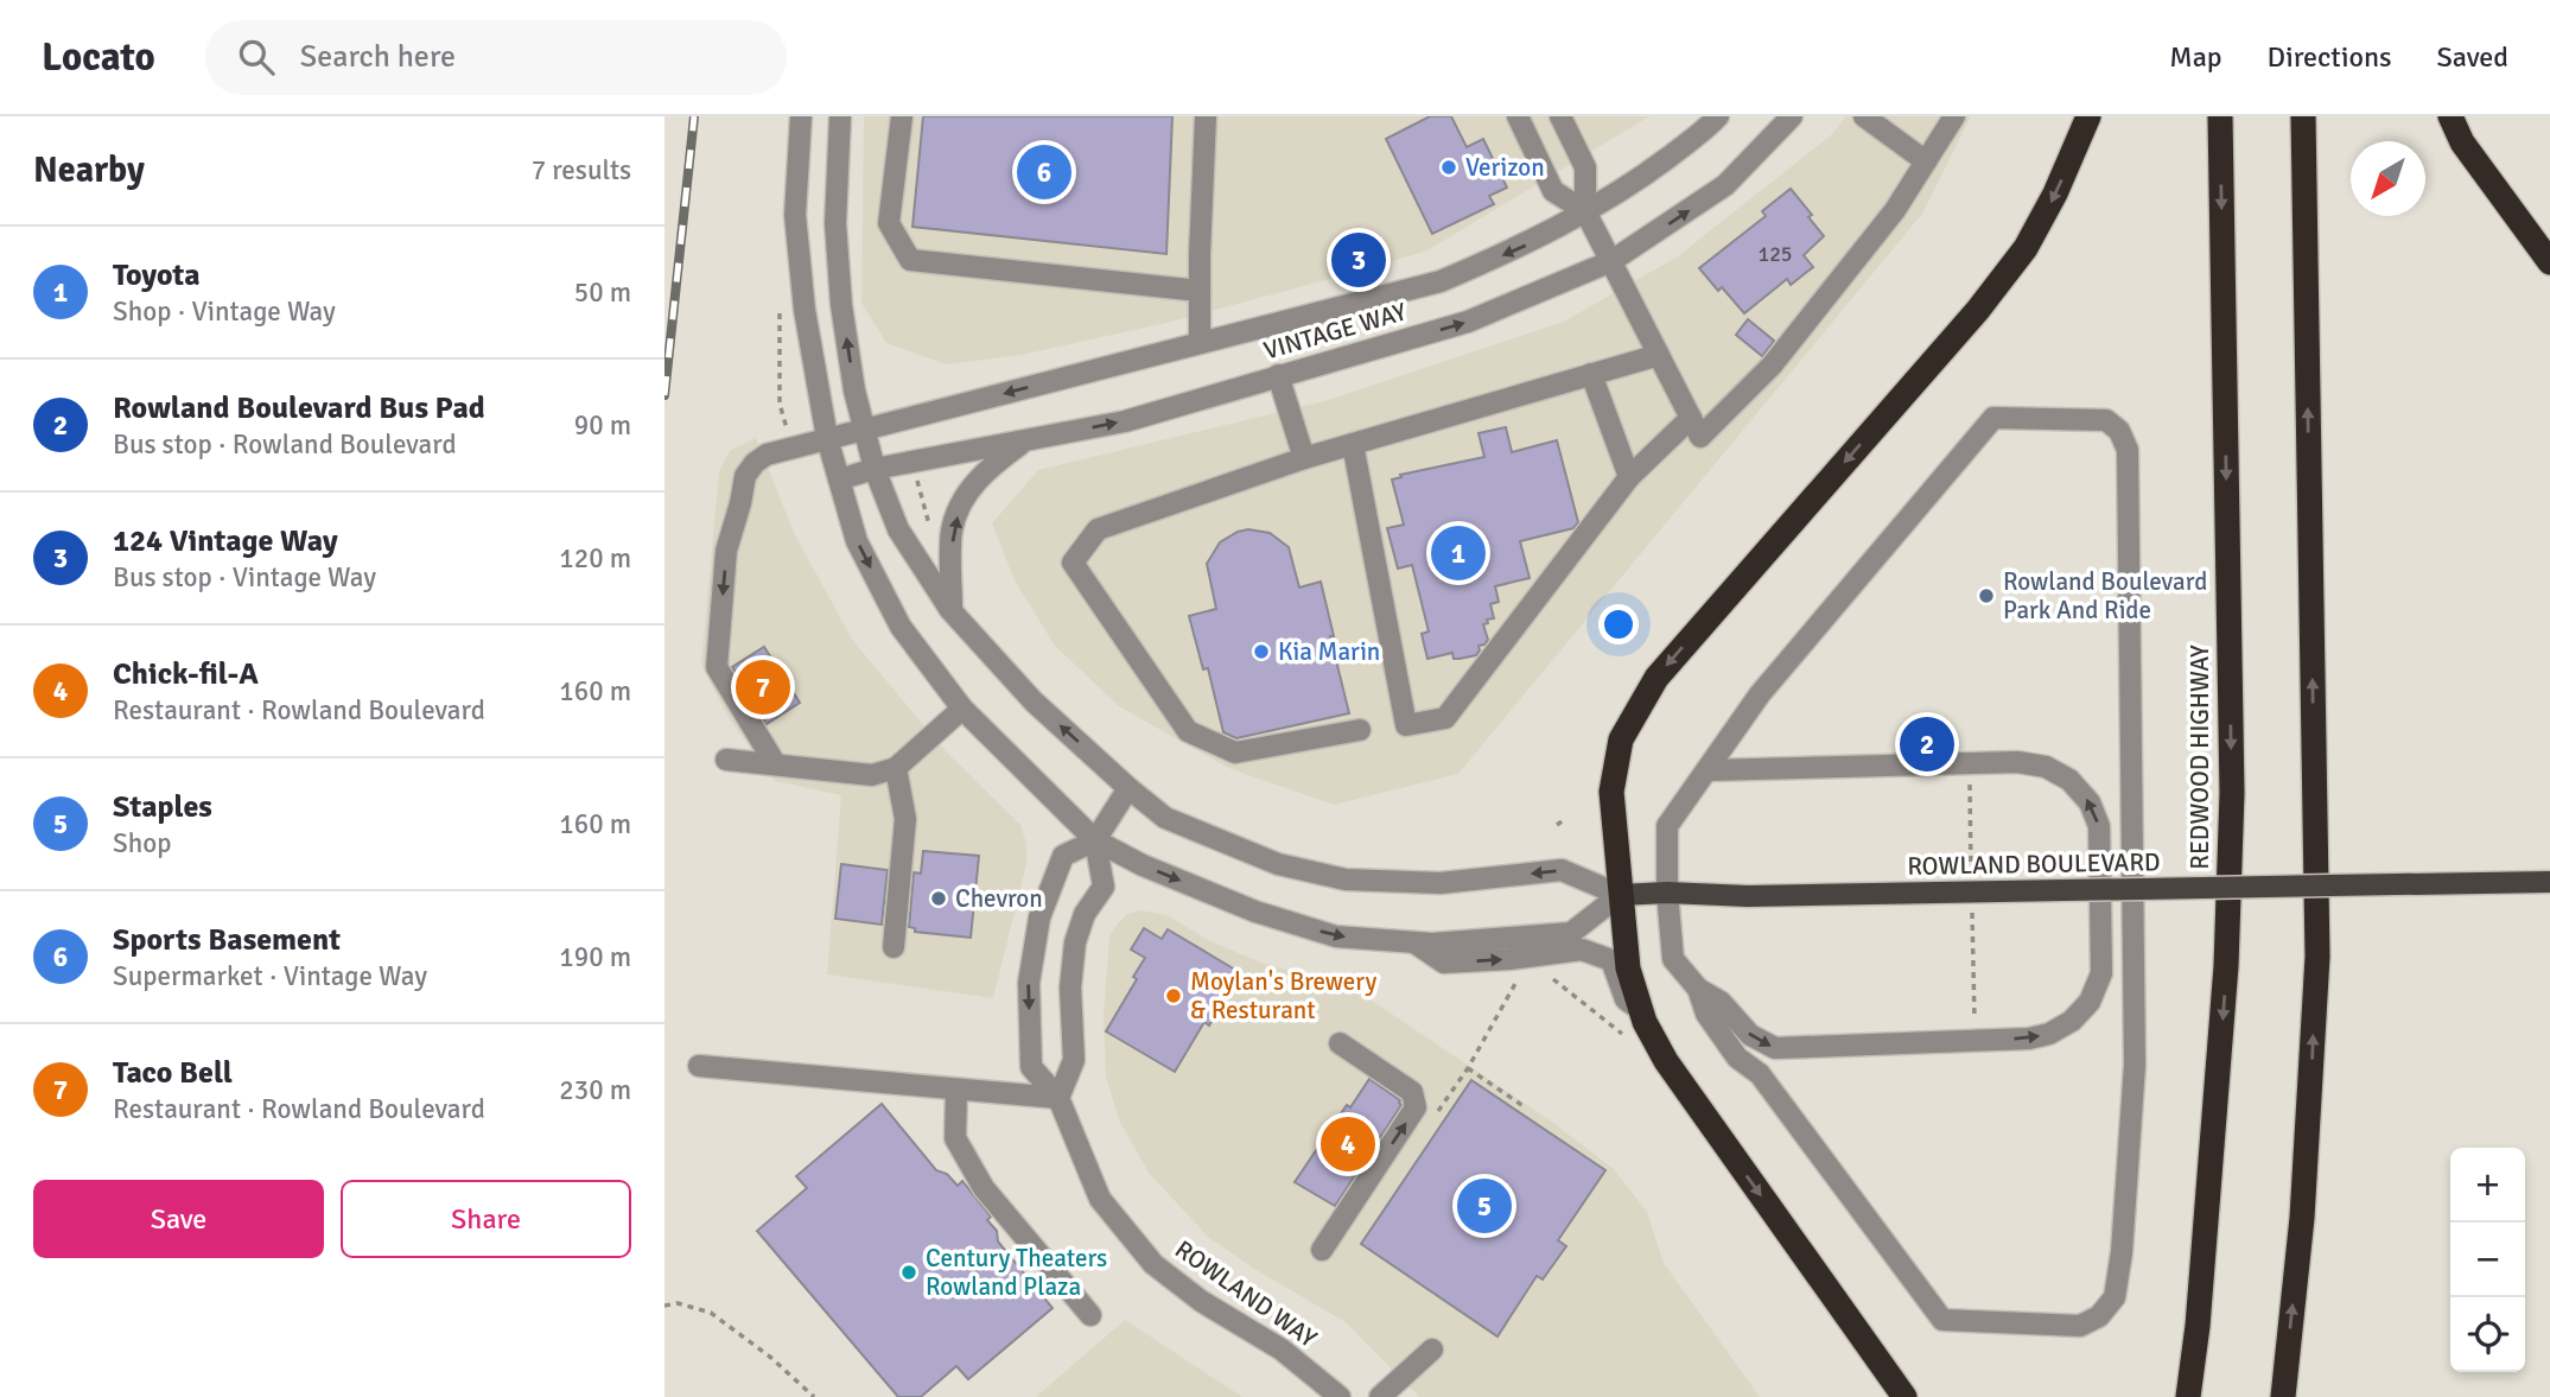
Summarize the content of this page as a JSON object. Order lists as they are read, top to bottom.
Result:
{
  "streets": {
    "highway": ["REDWOOD HIGHWAY"],
    "main road": ["ROWLAND BOULEVARD"],
    "street": ["VINTAGE WAY", "ROWLAND WAY"]
  },
  "crossings": [
    ["VINTAGE WAY", "ROWLAND BOULEVARD"],
    ["ROWLAND BOULEVARD", "ROWLAND WAY"]
  ],
  "places": [
    "Verizon",
    "Rowland Boulevard Park And Ride",
    "Kia Marin",
    "Chevron",
    "Moylan's Brewery & Resturant",
    "Century Theaters Rowland Plaza"
  ],
  "house_numbers": ["125"],
  "north": "bottom left",
  "page": {
    "header": "Locato",
    "search": "Search here",
    "nav": ["Map", "Directions", "Saved"],
    "heading": ["Nearby", "7 results"],
    "pins": [
      "6",
      "3",
      "1",
      "7",
      "2",
      "4",
      "5"
    ],
    "list": [
      {
        "mark": "1",
        "name": "Toyota",
        "note": "Shop · Vintage Way",
        "value": "50 m"
      },
      {
        "mark": "2",
        "name": "Rowland Boulevard Bus Pad",
        "note": "Bus stop · Rowland Boulevard",
        "value": "90 m"
      },
      {
        "mark": "3",
        "name": "124 Vintage Way",
        "note": "Bus stop · Vintage Way",
        "value": "120 m"
      },
      {
        "mark": "4",
        "name": "Chick-fil-A",
        "note": "Restaurant · Rowland Boulevard",
        "value": "160 m"
      },
      {
        "mark": "5",
        "name": "Staples",
        "note": "Shop",
        "value": "160 m"
      },
      {
        "mark": "6",
        "name": "Sports Basement",
        "note": "Supermarket · Vintage Way",
        "value": "190 m"
      },
      {
        "mark": "7",
        "name": "Taco Bell",
        "note": "Restaurant · Rowland Boulevard",
        "value": "230 m"
      }
    ],
    "map_buttons": ["+", "−"],
    "buttons": ["Save", "Share"]
  }
}
